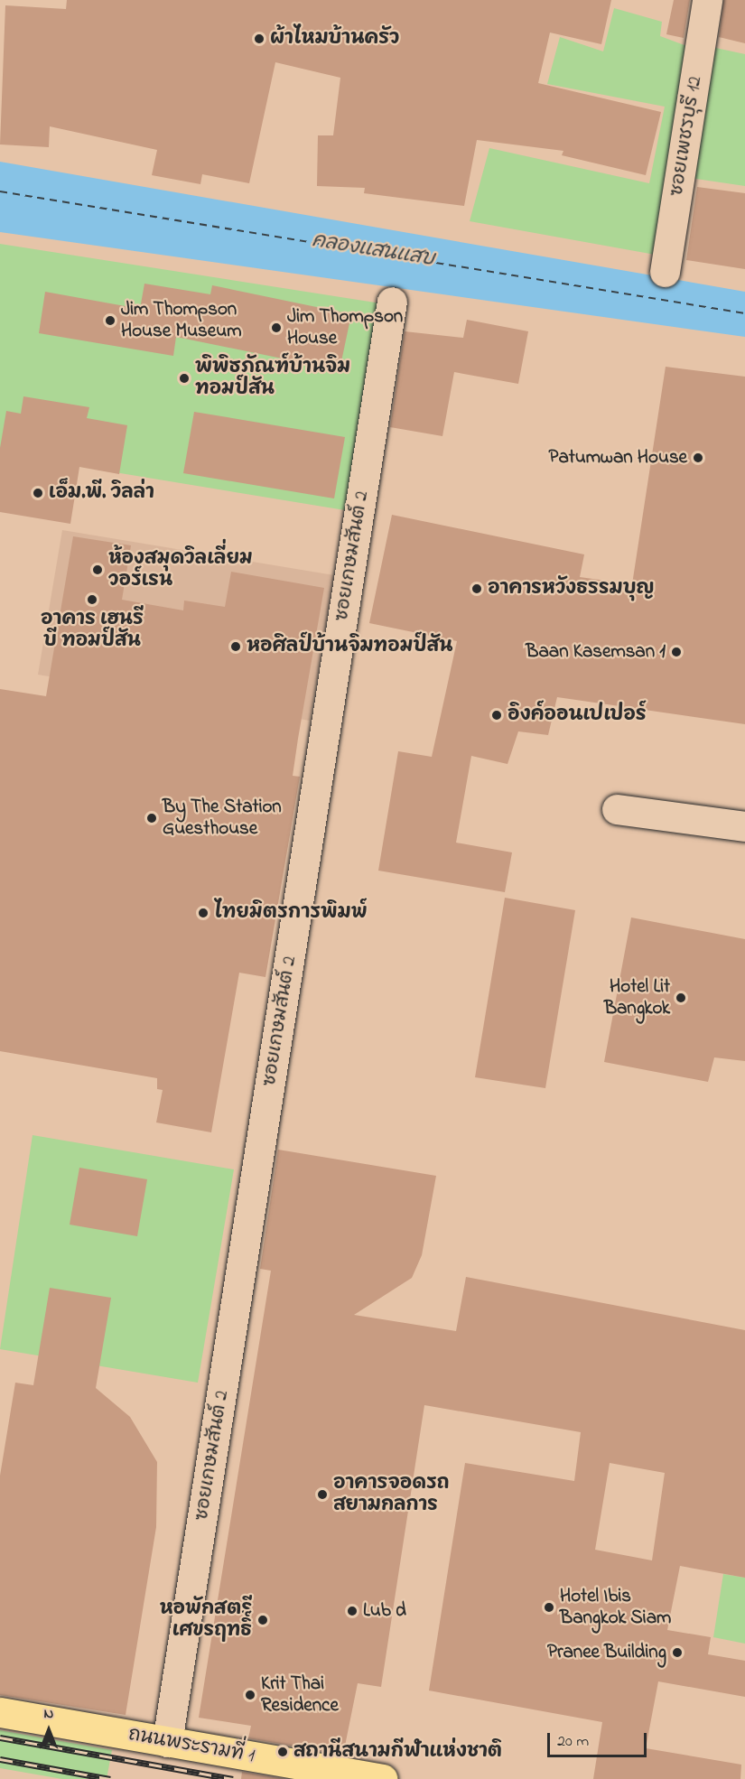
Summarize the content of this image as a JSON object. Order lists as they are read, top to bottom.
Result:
{
  "streets": {
    "main road": ["ถนนพระรามที่ 1"],
    "street": ["ซอยเพชรบุรี 12", "ซอยเกษมสันต์ 2"]
  },
  "crossings": [
    ["ซอยเกษมสันต์ 2", "ถนนพระรามที่ 1"]
  ],
  "water": ["คลองแสนแสบ"],
  "places": [
    "ผ้าไหมบ้านครัว",
    "Jim Thompson House Museum",
    "Jim Thompson House",
    "พิพิธภัณฑ์บ้านจิม ทอมป์สัน",
    "Patumwan House",
    "เอ็ม.พี. วิลล่า",
    "ห้องสมุดวิลเลี่ยม วอร์เรน",
    "อาคารหวังธรรมบุญ",
    "อาคาร เฮนรี บี ทอมป์สัน",
    "หอศิลป์บ้านจิมทอมป์สัน",
    "Baan Kasemsan 1",
    "อิงค์ออนเปเปอร์",
    "By The Station Guesthouse",
    "ไทยมิตรการพิมพ์",
    "Hotel Lit Bangkok",
    "อาคารจอดรถ สยามกลการ",
    "Hotel Ibis Bangkok Siam",
    "Lub d",
    "หอพักสตรี เศขรฤทธิ์",
    "Pranee Building",
    "Krit Thai Residence",
    "สถานีสนามกีฬาแห่งชาติ"
  ],
  "scale_bar": "20 m",
  "north": "top"
}
